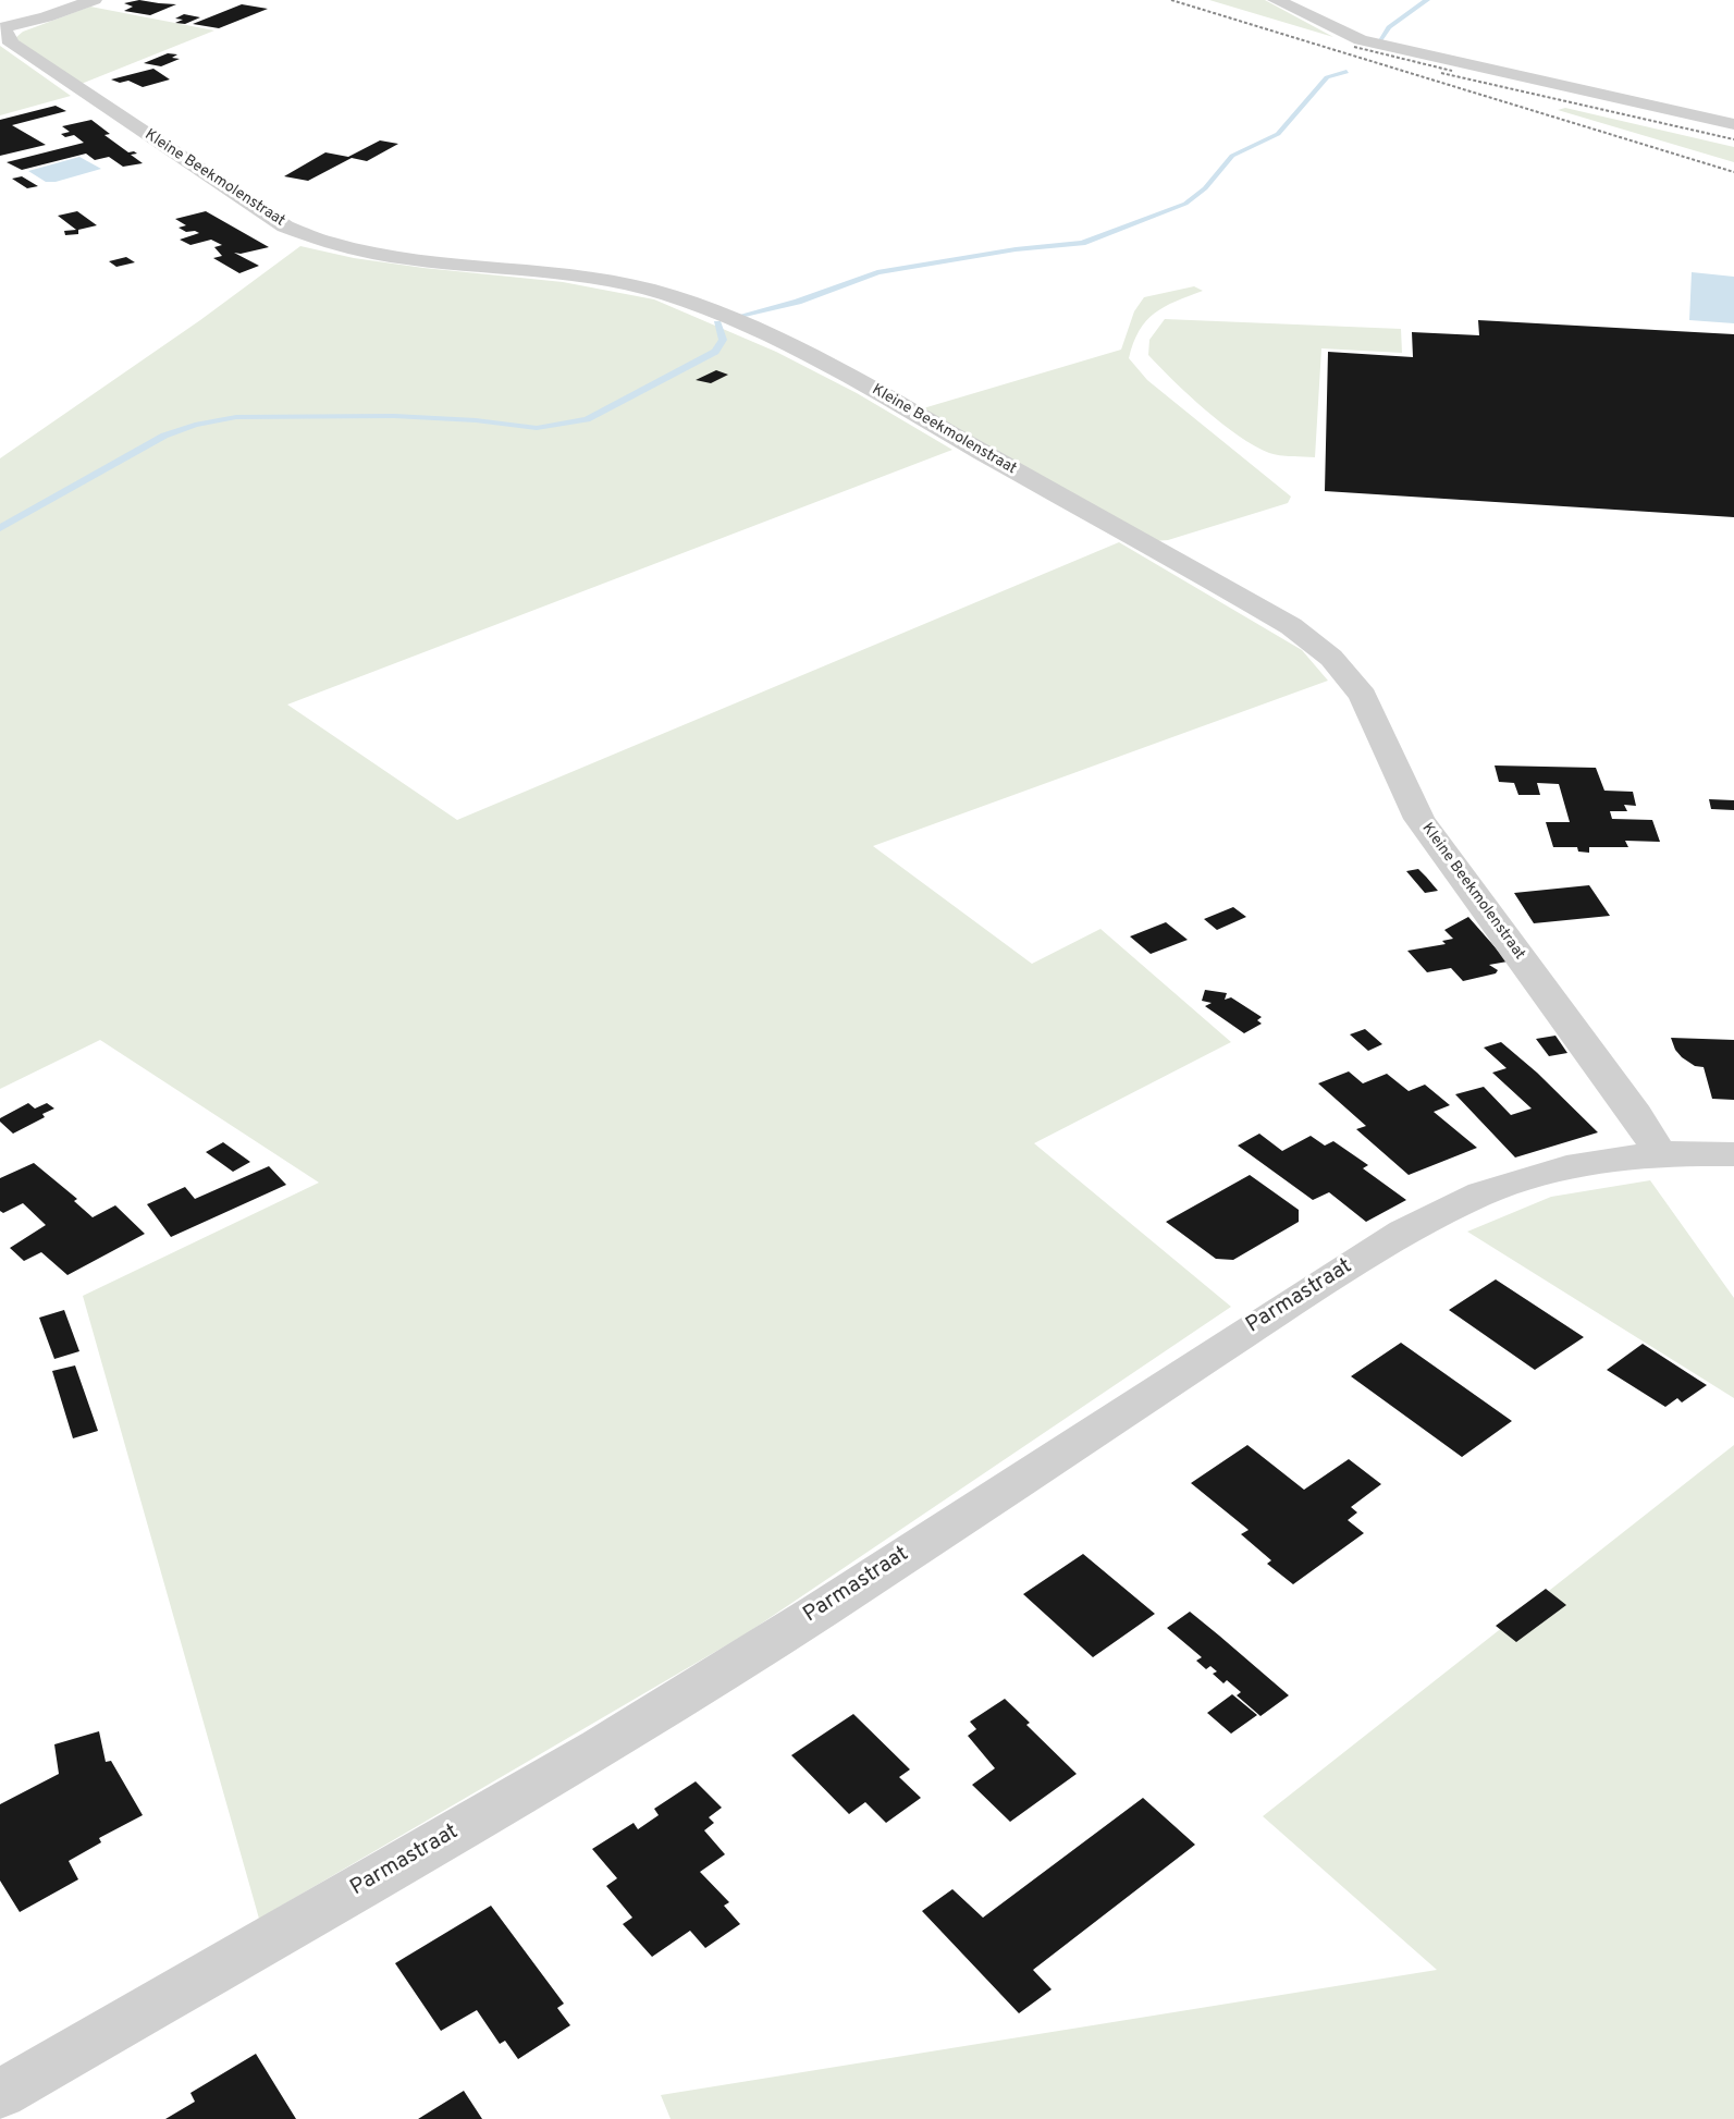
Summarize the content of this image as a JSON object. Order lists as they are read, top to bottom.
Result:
{
  "streets": {
    "street": ["Kleine Beekmolenstraat", "Parmastraat"]
  },
  "crossings": [
    ["Kleine Beekmolenstraat", "Parmastraat"]
  ]
}
